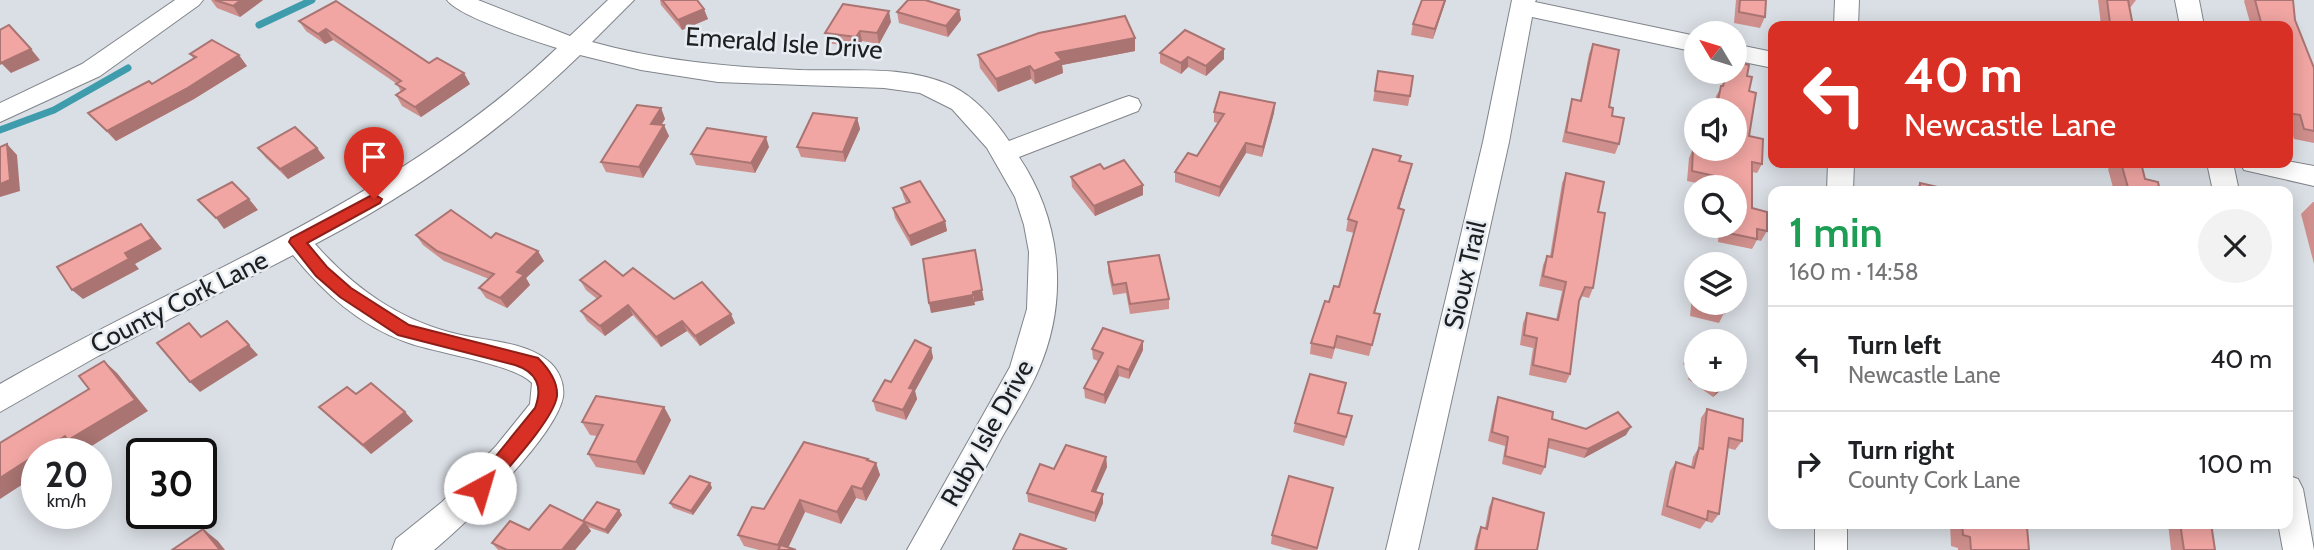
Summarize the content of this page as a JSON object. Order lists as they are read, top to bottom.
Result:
{
  "streets": {
    "street": [
      "Emerald Isle Drive",
      "Sioux Trail",
      "County Cork Lane",
      "Ruby Isle Drive"
    ]
  },
  "crossings": [
    ["Emerald Isle Drive", "County Cork Lane"],
    ["Emerald Isle Drive", "Ruby Isle Drive"]
  ],
  "north": "top left",
  "page": {
    "map_buttons": "+",
    "turn": ["40 m", "Newcastle Lane"],
    "heading": ["1 min", "160 m · 14:58"],
    "list": [
      {
        "name": "Turn left",
        "note": "Newcastle Lane",
        "value": "40 m"
      },
      {
        "name": "Turn right",
        "note": "County Cork Lane",
        "value": "100 m"
      }
    ],
    "speed": "20 km/h",
    "limit": "30"
  }
}
